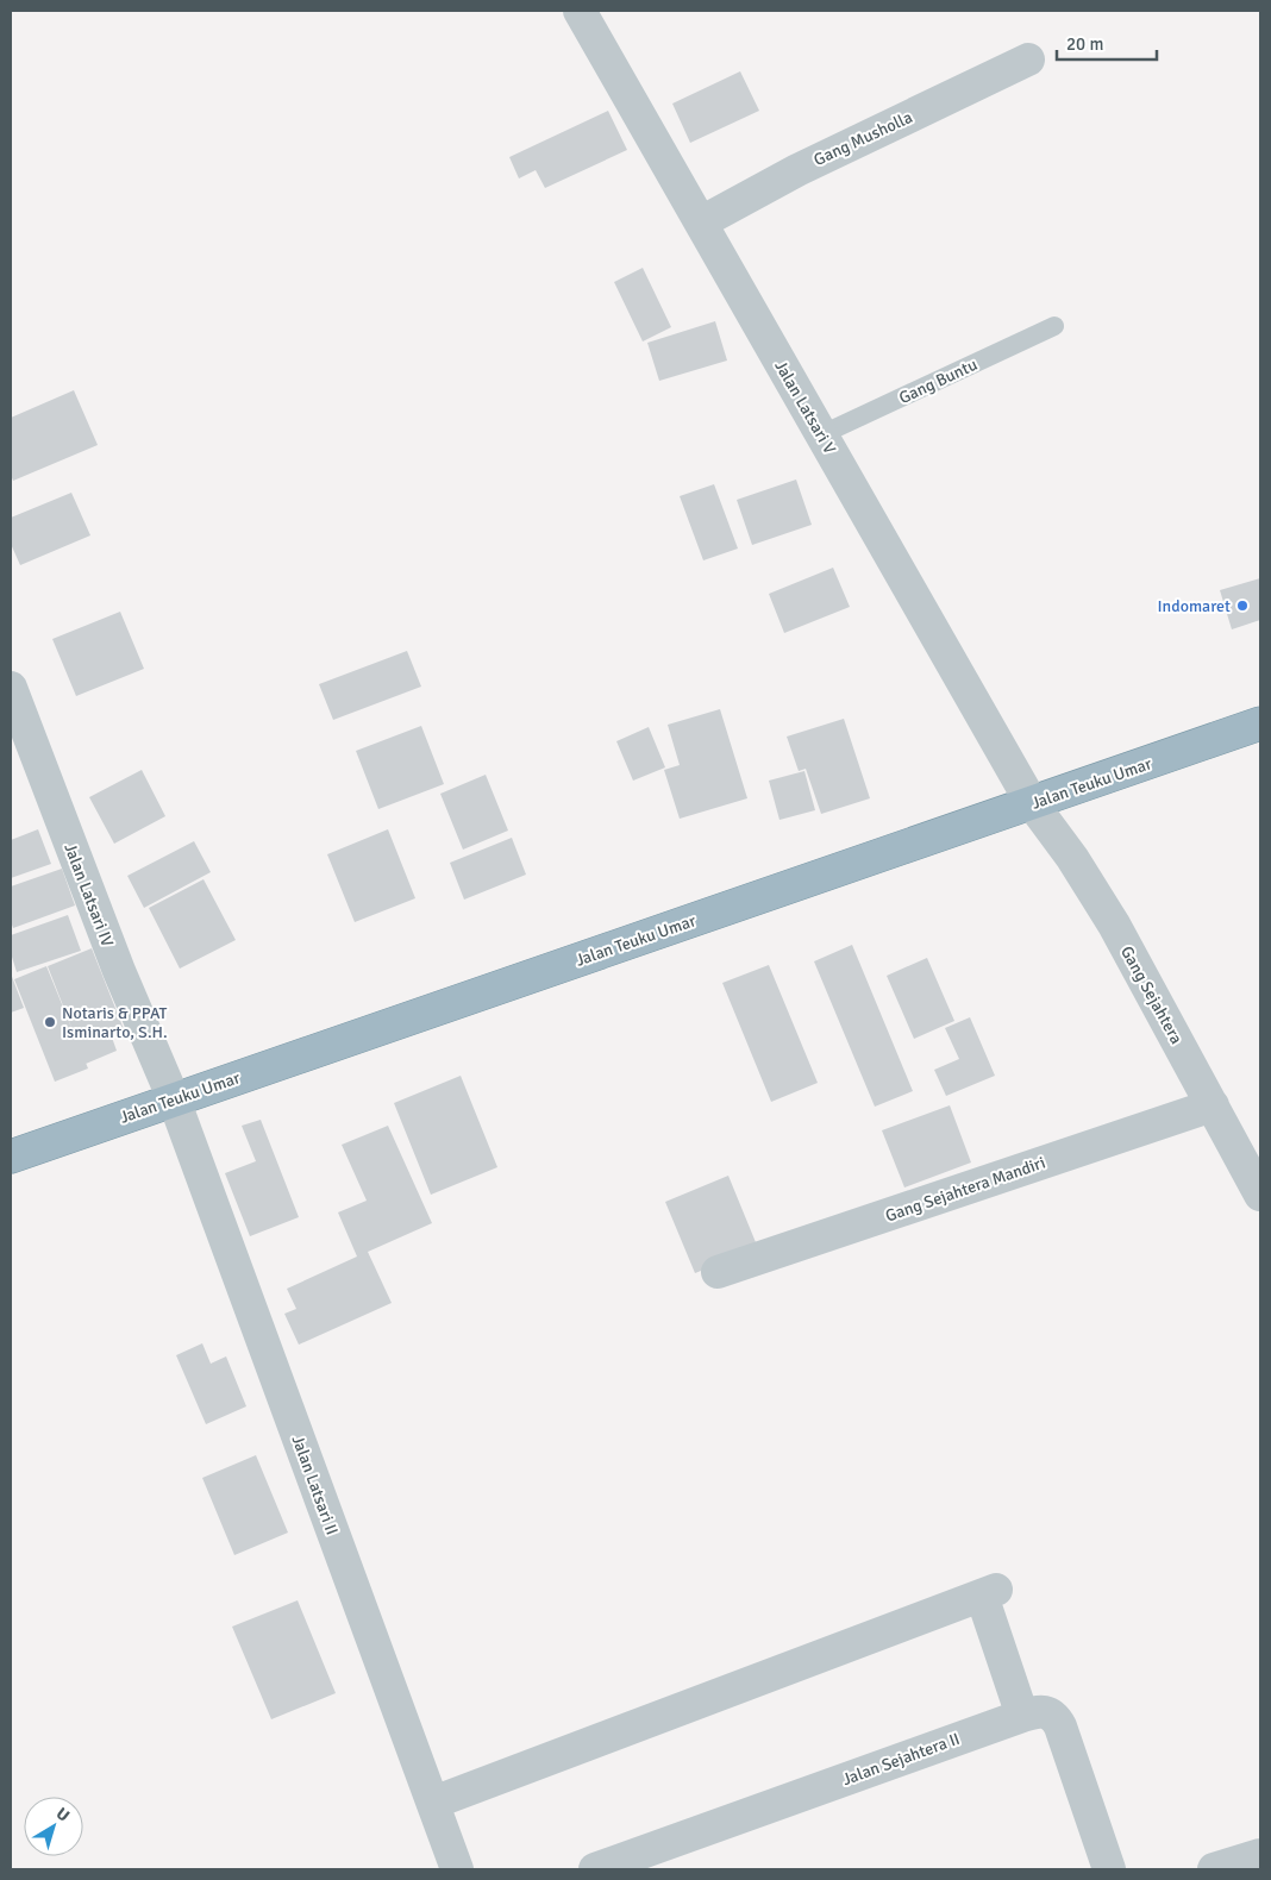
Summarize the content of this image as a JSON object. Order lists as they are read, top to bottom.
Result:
{
  "streets": {
    "highway": ["Jalan Teuku Umar"],
    "street": [
      "Gang Musholla",
      "Jalan Latsari V",
      "Jalan Latsari IV",
      "Gang Sejahtera",
      "Gang Sejahtera Mandiri",
      "Jalan Latsari II",
      "Jalan Sejahtera II"
    ],
    "lane": ["Gang Buntu"]
  },
  "crossings": [
    ["Gang Musholla", "Jalan Latsari V"],
    ["Gang Buntu", "Jalan Latsari V"],
    ["Jalan Latsari V", "Jalan Teuku Umar"],
    ["Jalan Latsari V", "Gang Sejahtera"],
    ["Jalan Teuku Umar", "Jalan Latsari IV"],
    ["Jalan Teuku Umar", "Gang Sejahtera"],
    ["Jalan Teuku Umar", "Jalan Latsari II"],
    ["Jalan Latsari IV", "Jalan Latsari II"],
    ["Gang Sejahtera", "Gang Sejahtera Mandiri"]
  ],
  "places": ["Indomaret", "Notaris & PPAT Isminarto, S.H."],
  "scale_bar": "20 m",
  "north": "top right"
}
